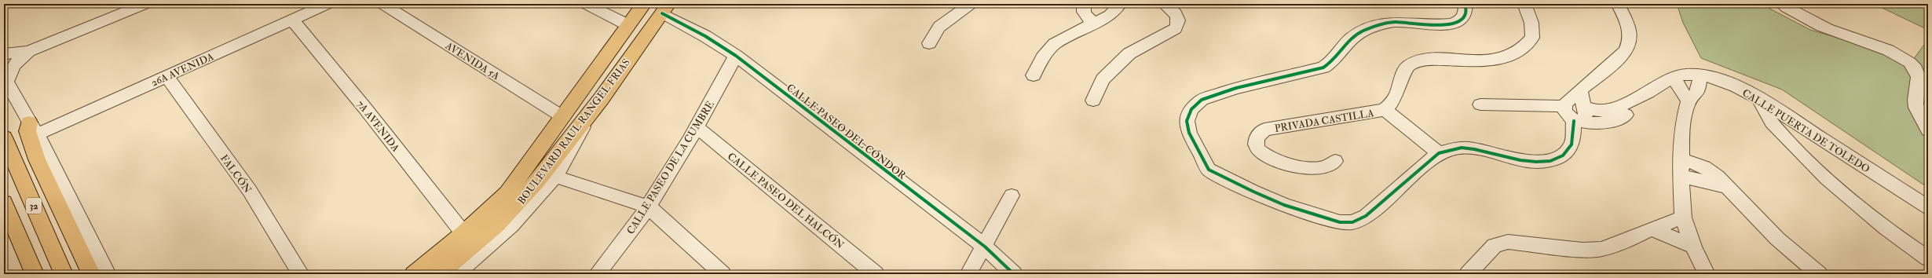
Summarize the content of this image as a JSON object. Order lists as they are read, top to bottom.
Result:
{
  "streets": {
    "main road": ["BOULEVARD RAUL RANGEL FRIAS", "32"],
    "street": [
      "AVENIDA 5A",
      "26A AVENIDA",
      "PRIVADA CASTILLA",
      "7A AVENIDA",
      "CALLE PUERTA DE TOLEDO",
      "CALLE PASEO DEL CÓNDOR",
      "CALLE PASEO DE LA CUMBRE",
      "FALCÓN",
      "CALLE PASEO DEL HALCÓN"
    ]
  },
  "crossings": [
    ["26A AVENIDA", "7A AVENIDA"],
    ["26A AVENIDA", "FALCÓN"],
    ["BOULEVARD RAUL RANGEL FRIAS", "CALLE PASEO DEL CÓNDOR"],
    ["CALLE PASEO DEL CÓNDOR", "CALLE PASEO DE LA CUMBRE"],
    ["CALLE PASEO DE LA CUMBRE", "CALLE PASEO DEL HALCÓN"]
  ]
}
